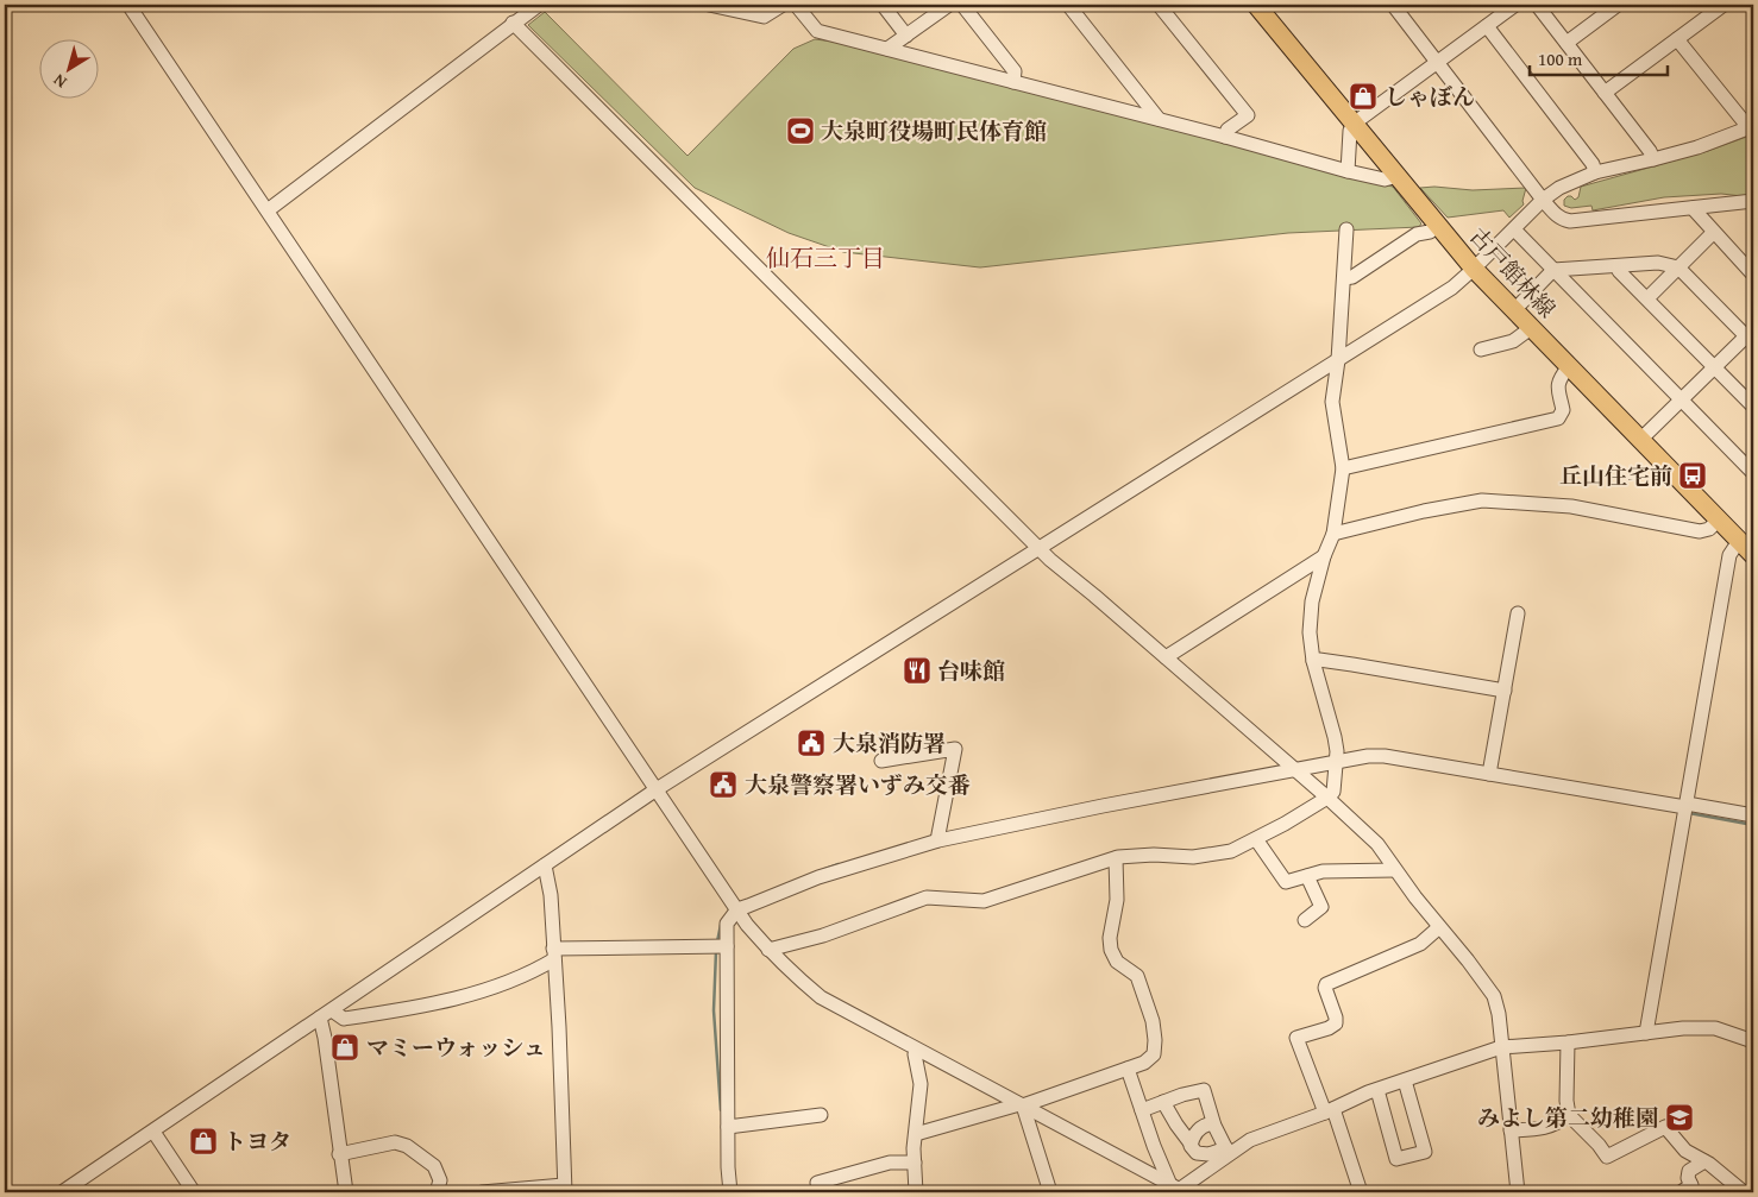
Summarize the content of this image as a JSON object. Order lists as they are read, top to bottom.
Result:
{
  "streets": {
    "main road": ["古戸館林線"]
  },
  "districts": ["仙石三丁目"],
  "places": {
    "shop": ["しゃぼん", "マミーウォッシュ", "トヨタ"],
    "sports": ["大泉町役場町民体育館"],
    "bus stop": ["丘山住宅前"],
    "restaurant": ["台味館"],
    "public building": ["大泉消防署", "大泉警察署いずみ交番"],
    "school or university": ["みよし第二幼稚園"]
  },
  "scale_bar": "100 m",
  "north": "bottom left"
}
